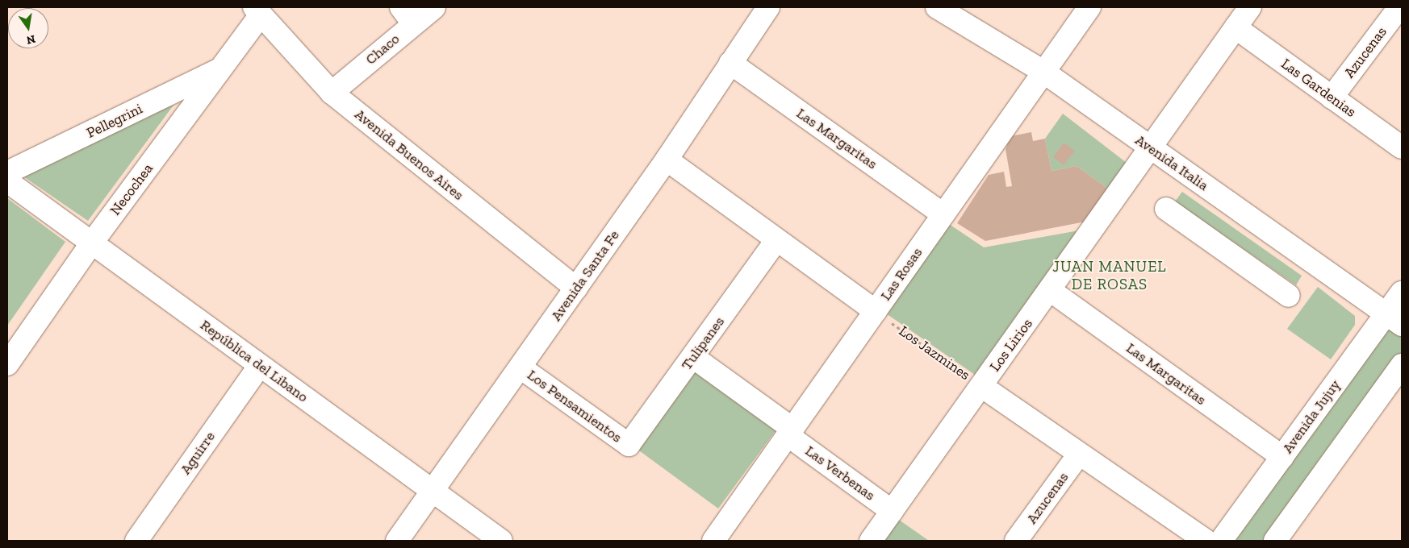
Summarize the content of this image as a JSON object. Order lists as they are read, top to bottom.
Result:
{
  "streets": {
    "street": [
      "Chaco",
      "Azucenas",
      "Las Gardenias",
      "Pellegrini",
      "Las Margaritas",
      "Avenida Buenos Aires",
      "Avenida Italia",
      "Necochea",
      "Las Rosas",
      "Avenida Santa Fe",
      "Tulipanes",
      "Los Lirios",
      "Los Jazmines",
      "República del Libano",
      "Los Pensamientos",
      "Avenida Jujuy",
      "Aguirre",
      "Las Verbenas"
    ]
  },
  "crossings": [
    ["Chaco", "Avenida Buenos Aires"],
    ["Azucenas", "Las Gardenias"],
    ["Azucenas", "Los Jazmines"],
    ["Las Gardenias", "Los Lirios"],
    ["Pellegrini", "Necochea"],
    ["Las Margaritas", "Las Rosas"],
    ["Las Margaritas", "Avenida Santa Fe"],
    ["Las Margaritas", "Los Lirios"],
    ["Las Margaritas", "Avenida Jujuy"],
    ["Avenida Buenos Aires", "Necochea"],
    ["Avenida Buenos Aires", "Avenida Santa Fe"],
    ["Avenida Italia", "Las Rosas"],
    ["Avenida Italia", "Los Lirios"],
    ["Avenida Italia", "Avenida Jujuy"],
    ["Necochea", "República del Libano"],
    ["Las Rosas", "Los Jazmines"],
    ["Las Rosas", "Las Verbenas"],
    ["Avenida Santa Fe", "República del Libano"],
    ["Avenida Santa Fe", "Los Pensamientos"],
    ["Tulipanes", "Los Pensamientos"],
    ["Tulipanes", "Las Verbenas"],
    ["Los Lirios", "Los Jazmines"],
    ["Los Lirios", "Las Verbenas"],
    ["República del Libano", "Aguirre"]
  ],
  "districts": ["JUAN MANUEL DE ROSAS"],
  "north": "bottom"
}
